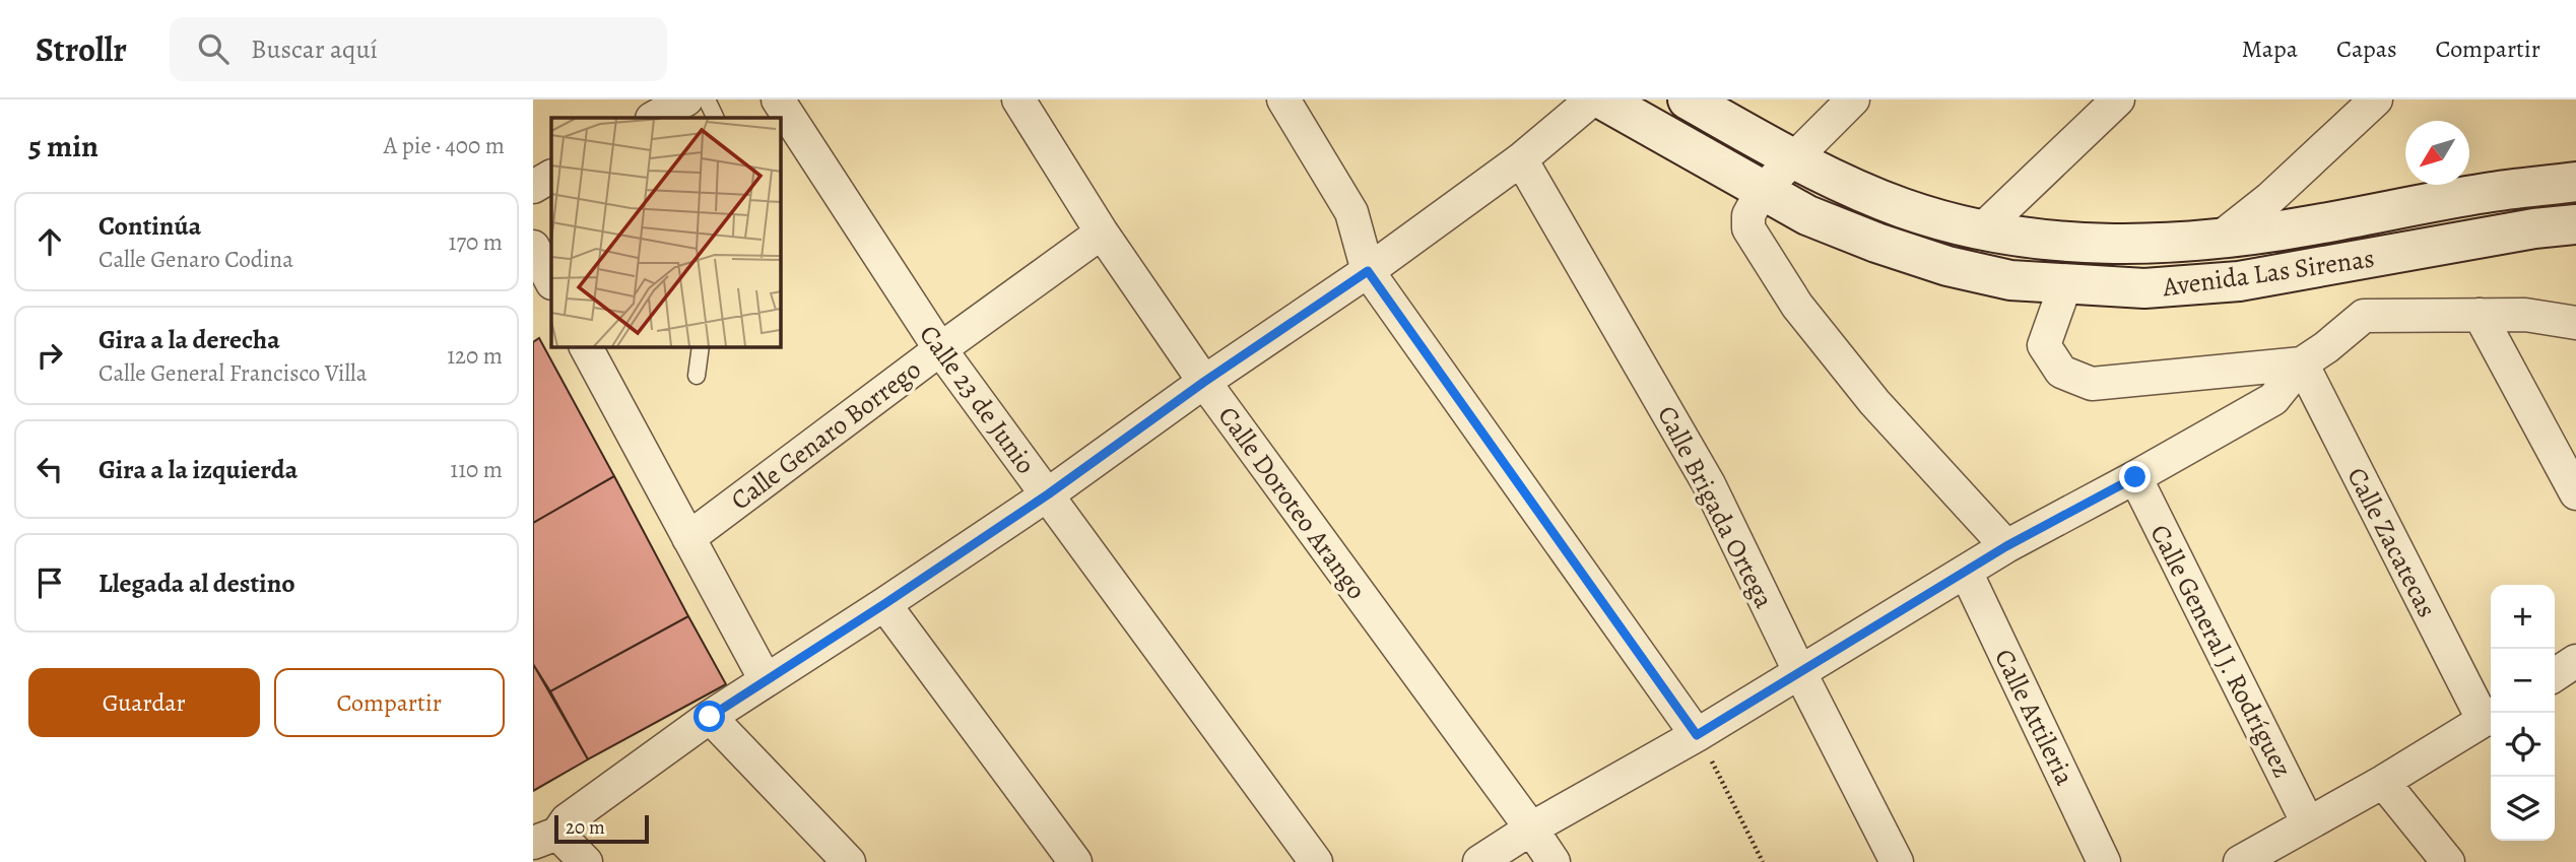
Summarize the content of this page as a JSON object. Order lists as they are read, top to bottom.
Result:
{
  "streets": {
    "main road": ["Avenida Las Sirenas"],
    "street": [
      "Calle 23 de Junio",
      "Calle Genaro Borrego",
      "Calle Doroteo Arango",
      "Calle Brigada Ortega",
      "Calle Zacatecas",
      "Calle General J. Rodríguez",
      "Calle Attileria"
    ]
  },
  "crossings": [
    ["Calle 23 de Junio", "Calle Genaro Borrego"],
    ["Calle Genaro Borrego", "Calle Doroteo Arango"]
  ],
  "scale_bar": "20 m",
  "north": "bottom left",
  "page": {
    "header": "Strollr",
    "search": "Buscar aquí",
    "nav": ["Mapa", "Capas", "Compartir"],
    "heading": ["5 min", "A pie · 400 m"],
    "list": [
      ["Continúa", "Calle Genaro Codina", "170 m"],
      ["Gira a la derecha", "Calle General Francisco Villa", "120 m"],
      ["Gira a la izquierda", "110 m"],
      "Llegada al destino"
    ],
    "map_buttons": ["+", "−"],
    "buttons": ["Guardar", "Compartir"],
    "scale": "20 m"
  }
}
